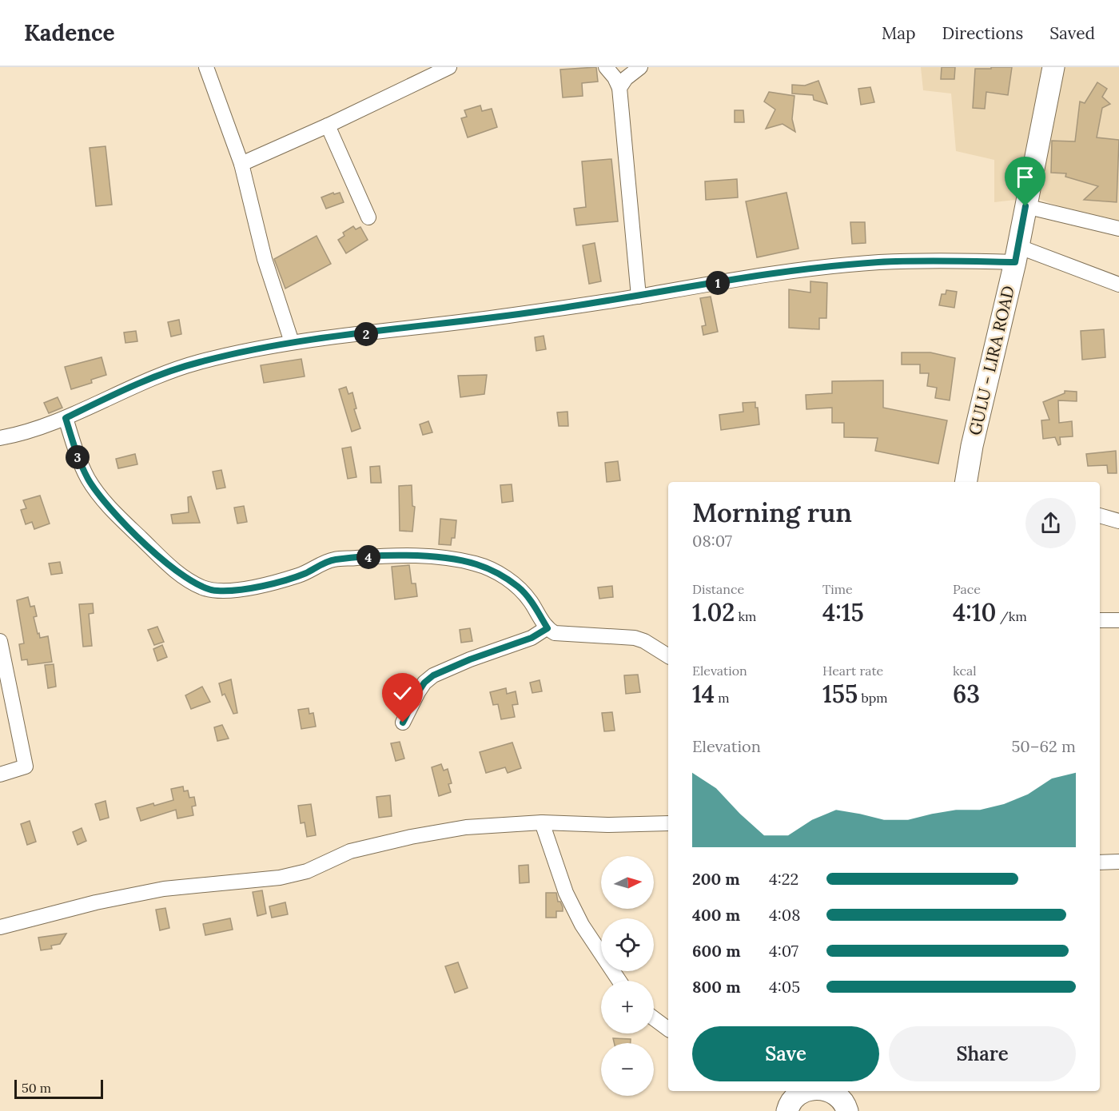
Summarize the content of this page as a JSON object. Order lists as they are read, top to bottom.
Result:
{
  "streets": {
    "main road": ["GULU - LIRA ROAD"]
  },
  "scale_bar": "50 m",
  "north": "right",
  "page": {
    "header": "Kadence",
    "nav": ["Map", "Directions", "Saved"],
    "pins": [
      "1",
      "2",
      "3",
      "4"
    ],
    "heading": ["Morning run", "08:07"],
    "stats": [
      ["Distance", "1.02 km"],
      ["Time", "4:15"],
      ["Pace", "4:10 /km"],
      ["Elevation", "14 m"],
      ["Heart rate", "155 bpm"],
      ["kcal", "63"]
    ],
    "chart": ["Elevation", "50–62 m"],
    "map_buttons": ["+", "−"],
    "list": [
      {
        "name": "200 m",
        "note": "4:22"
      },
      {
        "name": "400 m",
        "note": "4:08"
      },
      {
        "name": "600 m",
        "note": "4:07"
      },
      {
        "name": "800 m",
        "note": "4:05"
      }
    ],
    "buttons": ["Save", "Share"],
    "scale": "50 m"
  }
}
